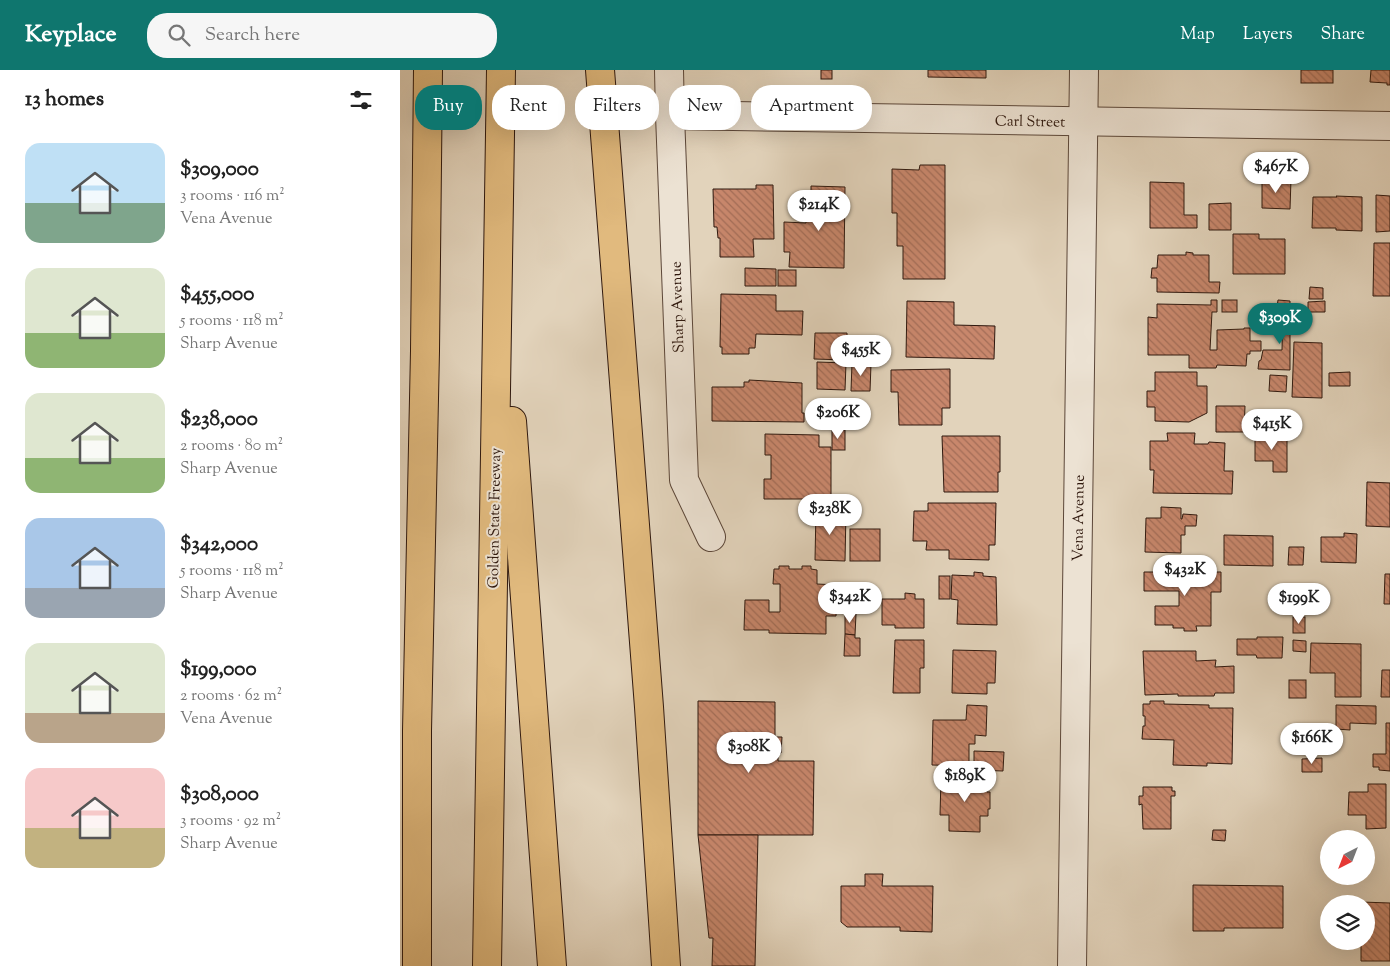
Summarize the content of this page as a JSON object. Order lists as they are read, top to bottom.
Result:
{
  "streets": {
    "highway": ["Golden State Freeway"],
    "street": ["Carl Street", "Sharp Avenue", "Vena Avenue"]
  },
  "crossings": [
    ["Carl Street", "Vena Avenue"]
  ],
  "north": "bottom left",
  "page": {
    "header": "Keyplace",
    "search": "Search here",
    "nav": ["Map", "Layers", "Share"],
    "heading": "13 homes",
    "chip": [
      "Buy",
      "Rent",
      "Filters",
      "New",
      "Apartment"
    ],
    "list": [
      {
        "name": "$309,000",
        "note": "3 rooms · 116 m² · Vena Avenue"
      },
      {
        "name": "$455,000",
        "note": "5 rooms · 118 m² · Sharp Avenue"
      },
      {
        "name": "$238,000",
        "note": "2 rooms · 80 m² · Sharp Avenue"
      },
      {
        "name": "$342,000",
        "note": "5 rooms · 118 m² · Sharp Avenue"
      },
      {
        "name": "$199,000",
        "note": "2 rooms · 62 m² · Vena Avenue"
      },
      {
        "name": "$308,000",
        "note": "3 rooms · 92 m² · Sharp Avenue"
      }
    ],
    "price": [
      "$467K",
      "$214K",
      "$309K",
      "$455K",
      "$206K",
      "$415K",
      "$238K",
      "$432K",
      "$342K",
      "$199K",
      "$166K",
      "$308K",
      "$189K"
    ]
  }
}
